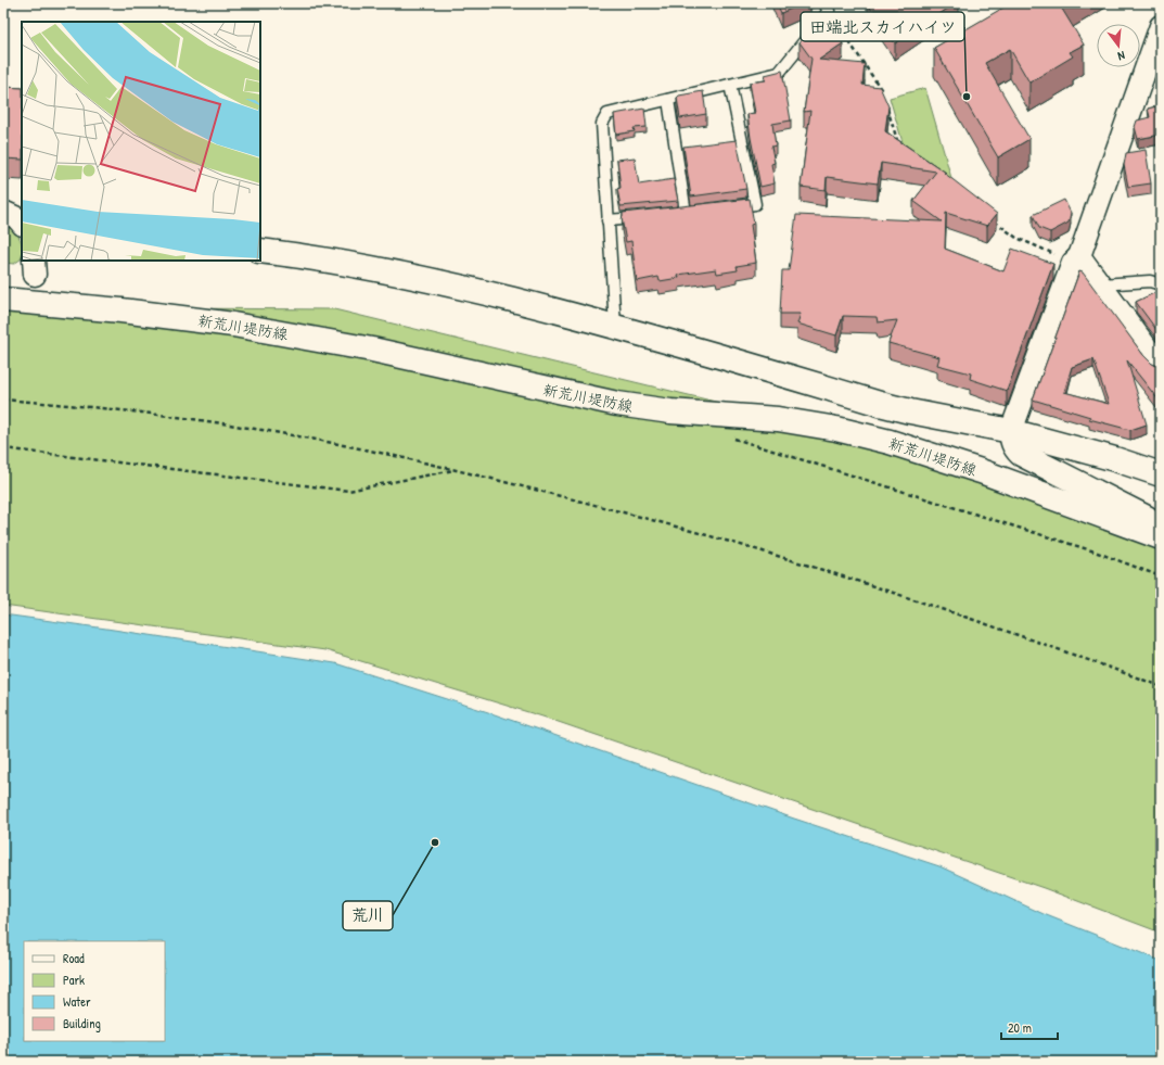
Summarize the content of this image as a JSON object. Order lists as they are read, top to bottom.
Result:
{
  "streets": {
    "main road": ["新荒川堤防線"]
  },
  "places": ["田端北スカイハイツ", "荒川"],
  "legend": [
    "Road",
    "Park",
    "Water",
    "Building"
  ],
  "scale_bar": "20 m",
  "north": "bottom"
}
